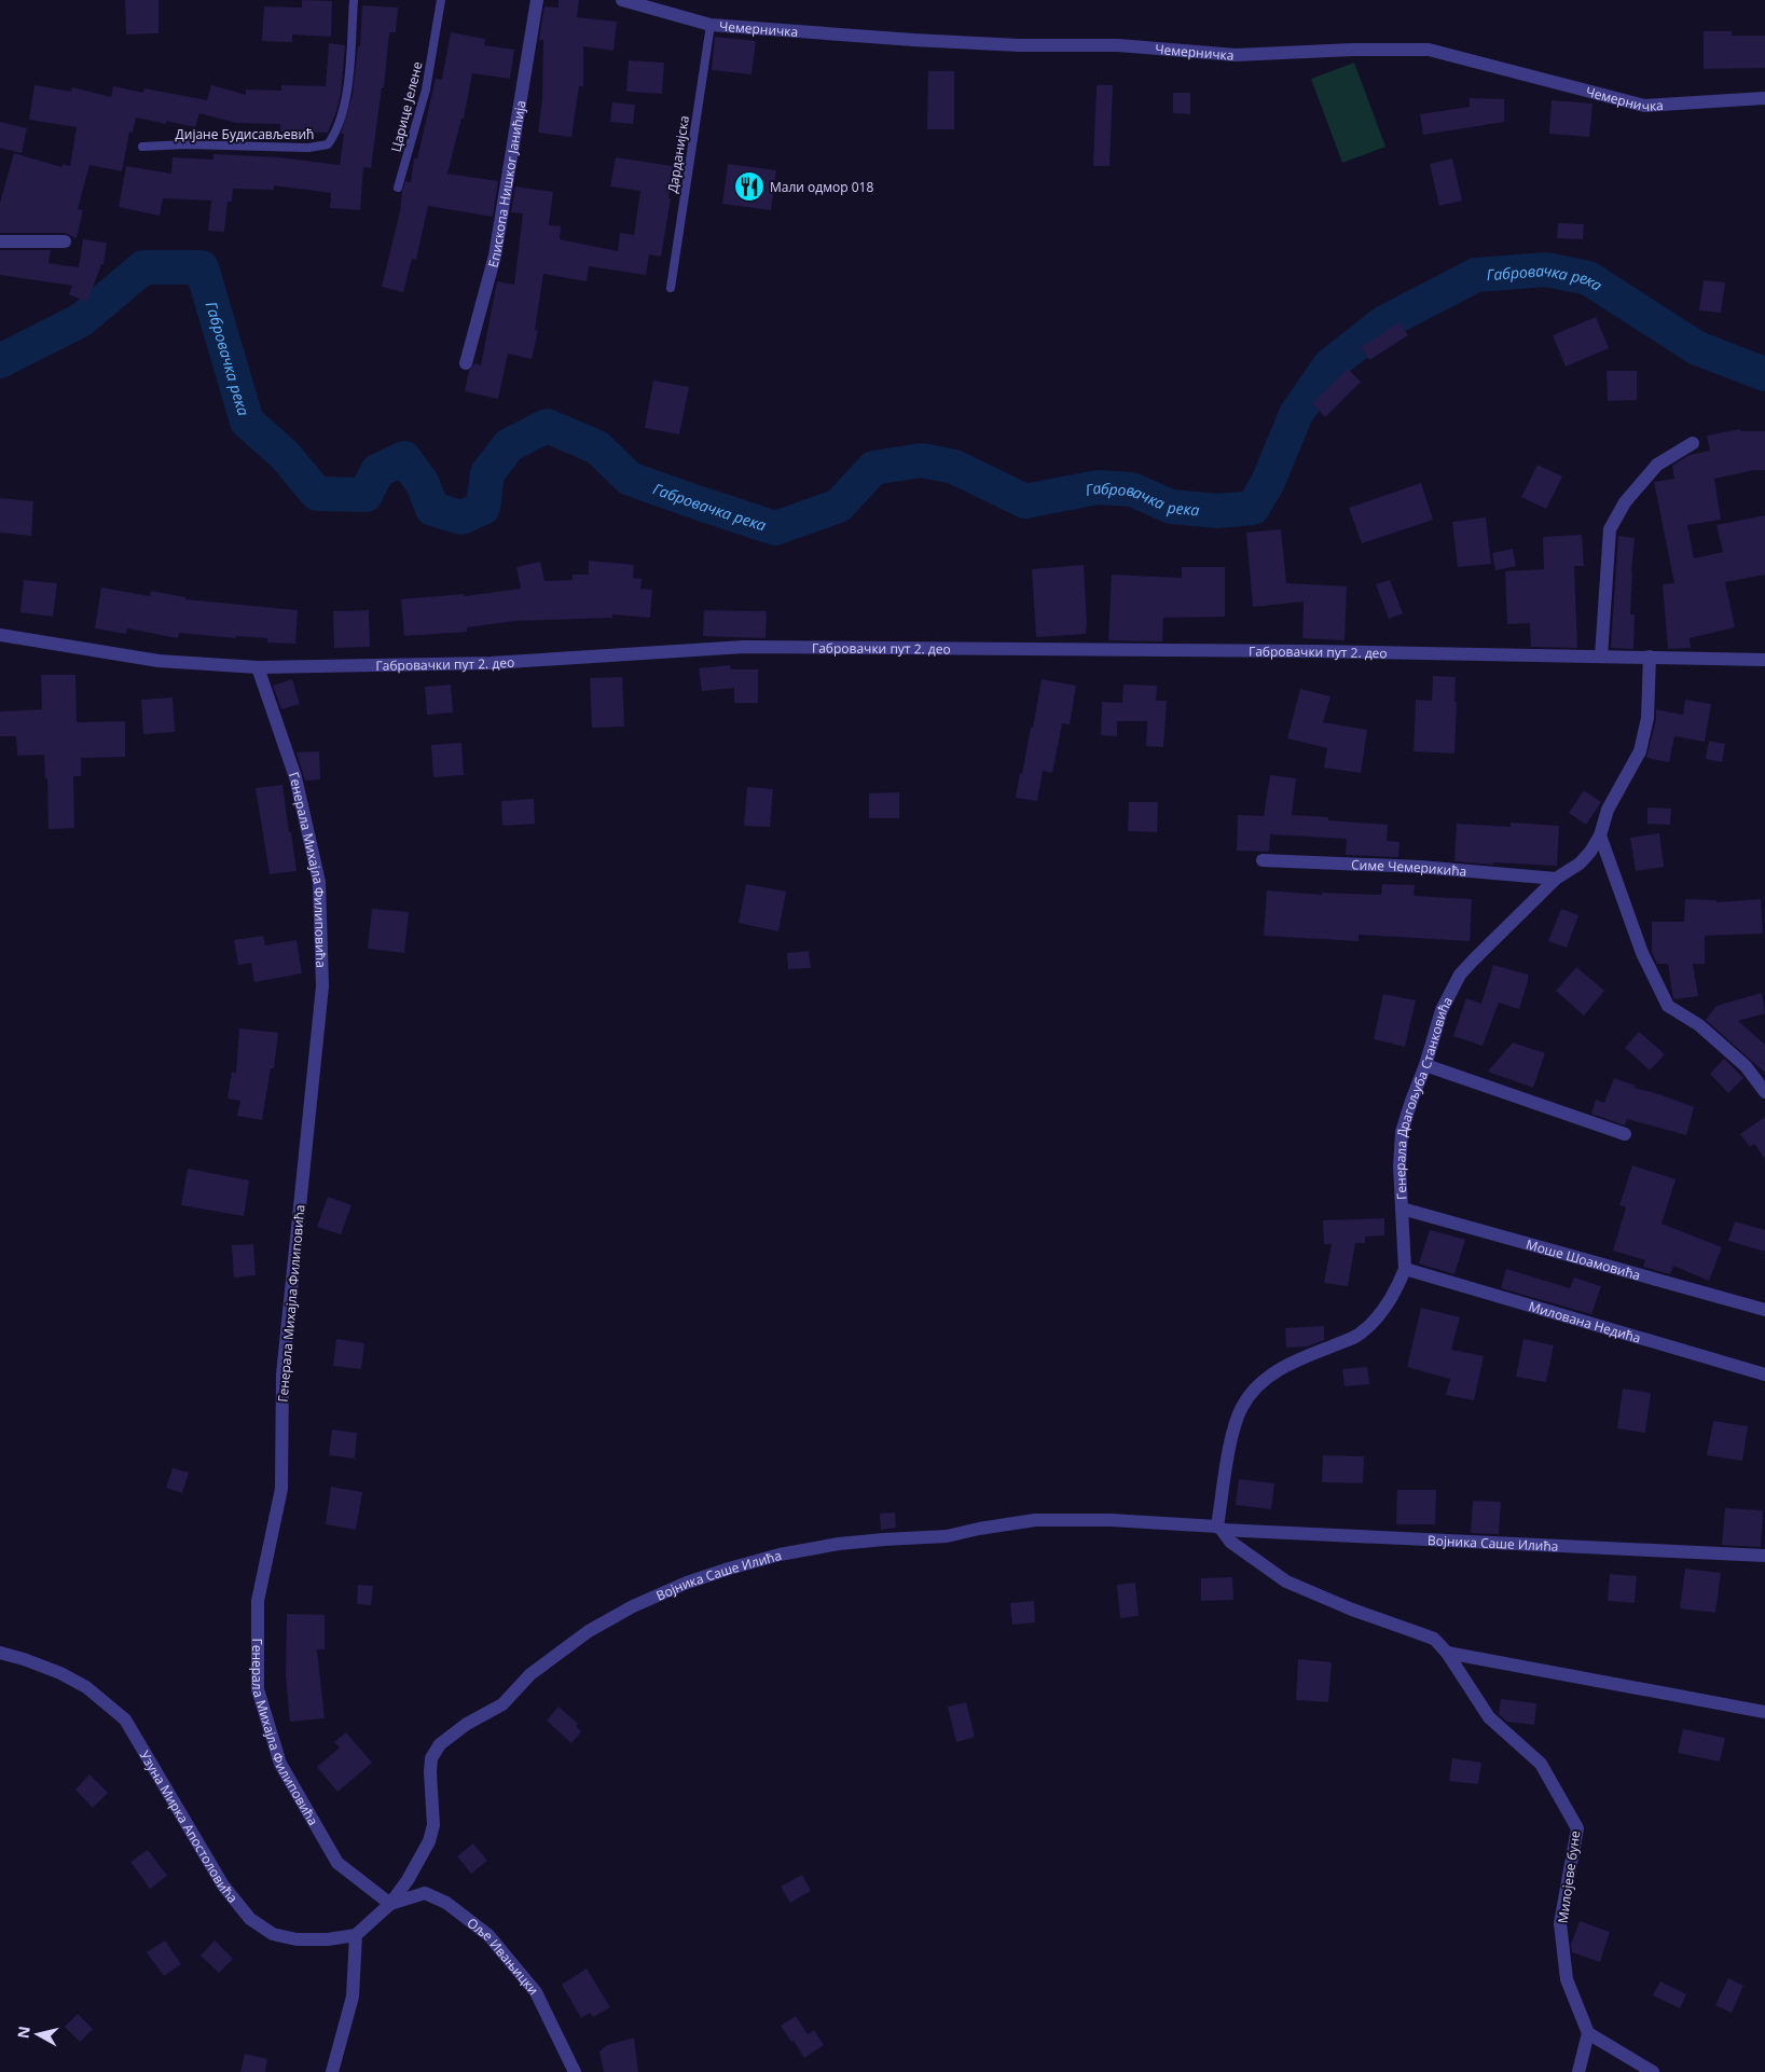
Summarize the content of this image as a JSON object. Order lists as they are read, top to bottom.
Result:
{
  "streets": {
    "street": [
      "Чемерничка",
      "Епископа Нишког Јанићија",
      "Габровачки пут 2. део",
      "Симе Чемерикића",
      "Генерала Михајла Филиповића",
      "Генерала Драгољуба Станковића",
      "Моше Шоамовића",
      "Милована Недића",
      "Војника Саше Илића",
      "Узуна Мирка Апостоловића",
      "Милојеве буне",
      "Оље Ивањицки"
    ],
    "lane": ["Царице Јелене", "Дијане Будисављевић", "Дарданијска"]
  },
  "crossings": [
    ["Чемерничка", "Дарданијска"],
    ["Габровачки пут 2. део", "Генерала Михајла Филиповића"],
    ["Габровачки пут 2. део", "Генерала Драгољуба Станковића"],
    ["Симе Чемерикића", "Генерала Драгољуба Станковића"],
    ["Генерала Михајла Филиповића", "Војника Саше Илића"],
    ["Генерала Михајла Филиповића", "Оље Ивањицки"],
    ["Генерала Драгољуба Станковића", "Моше Шоамовића"],
    ["Генерала Драгољуба Станковића", "Милована Недића"],
    ["Генерала Драгољуба Станковића", "Војника Саше Илића"],
    ["Генерала Драгољуба Станковића", "Милојеве буне"],
    ["Војника Саше Илића", "Милојеве буне"],
    ["Војника Саше Илића", "Оље Ивањицки"]
  ],
  "water": ["Габровачка река"],
  "places": {
    "restaurant": ["Мали одмор 018"]
  },
  "north": "left"
}
